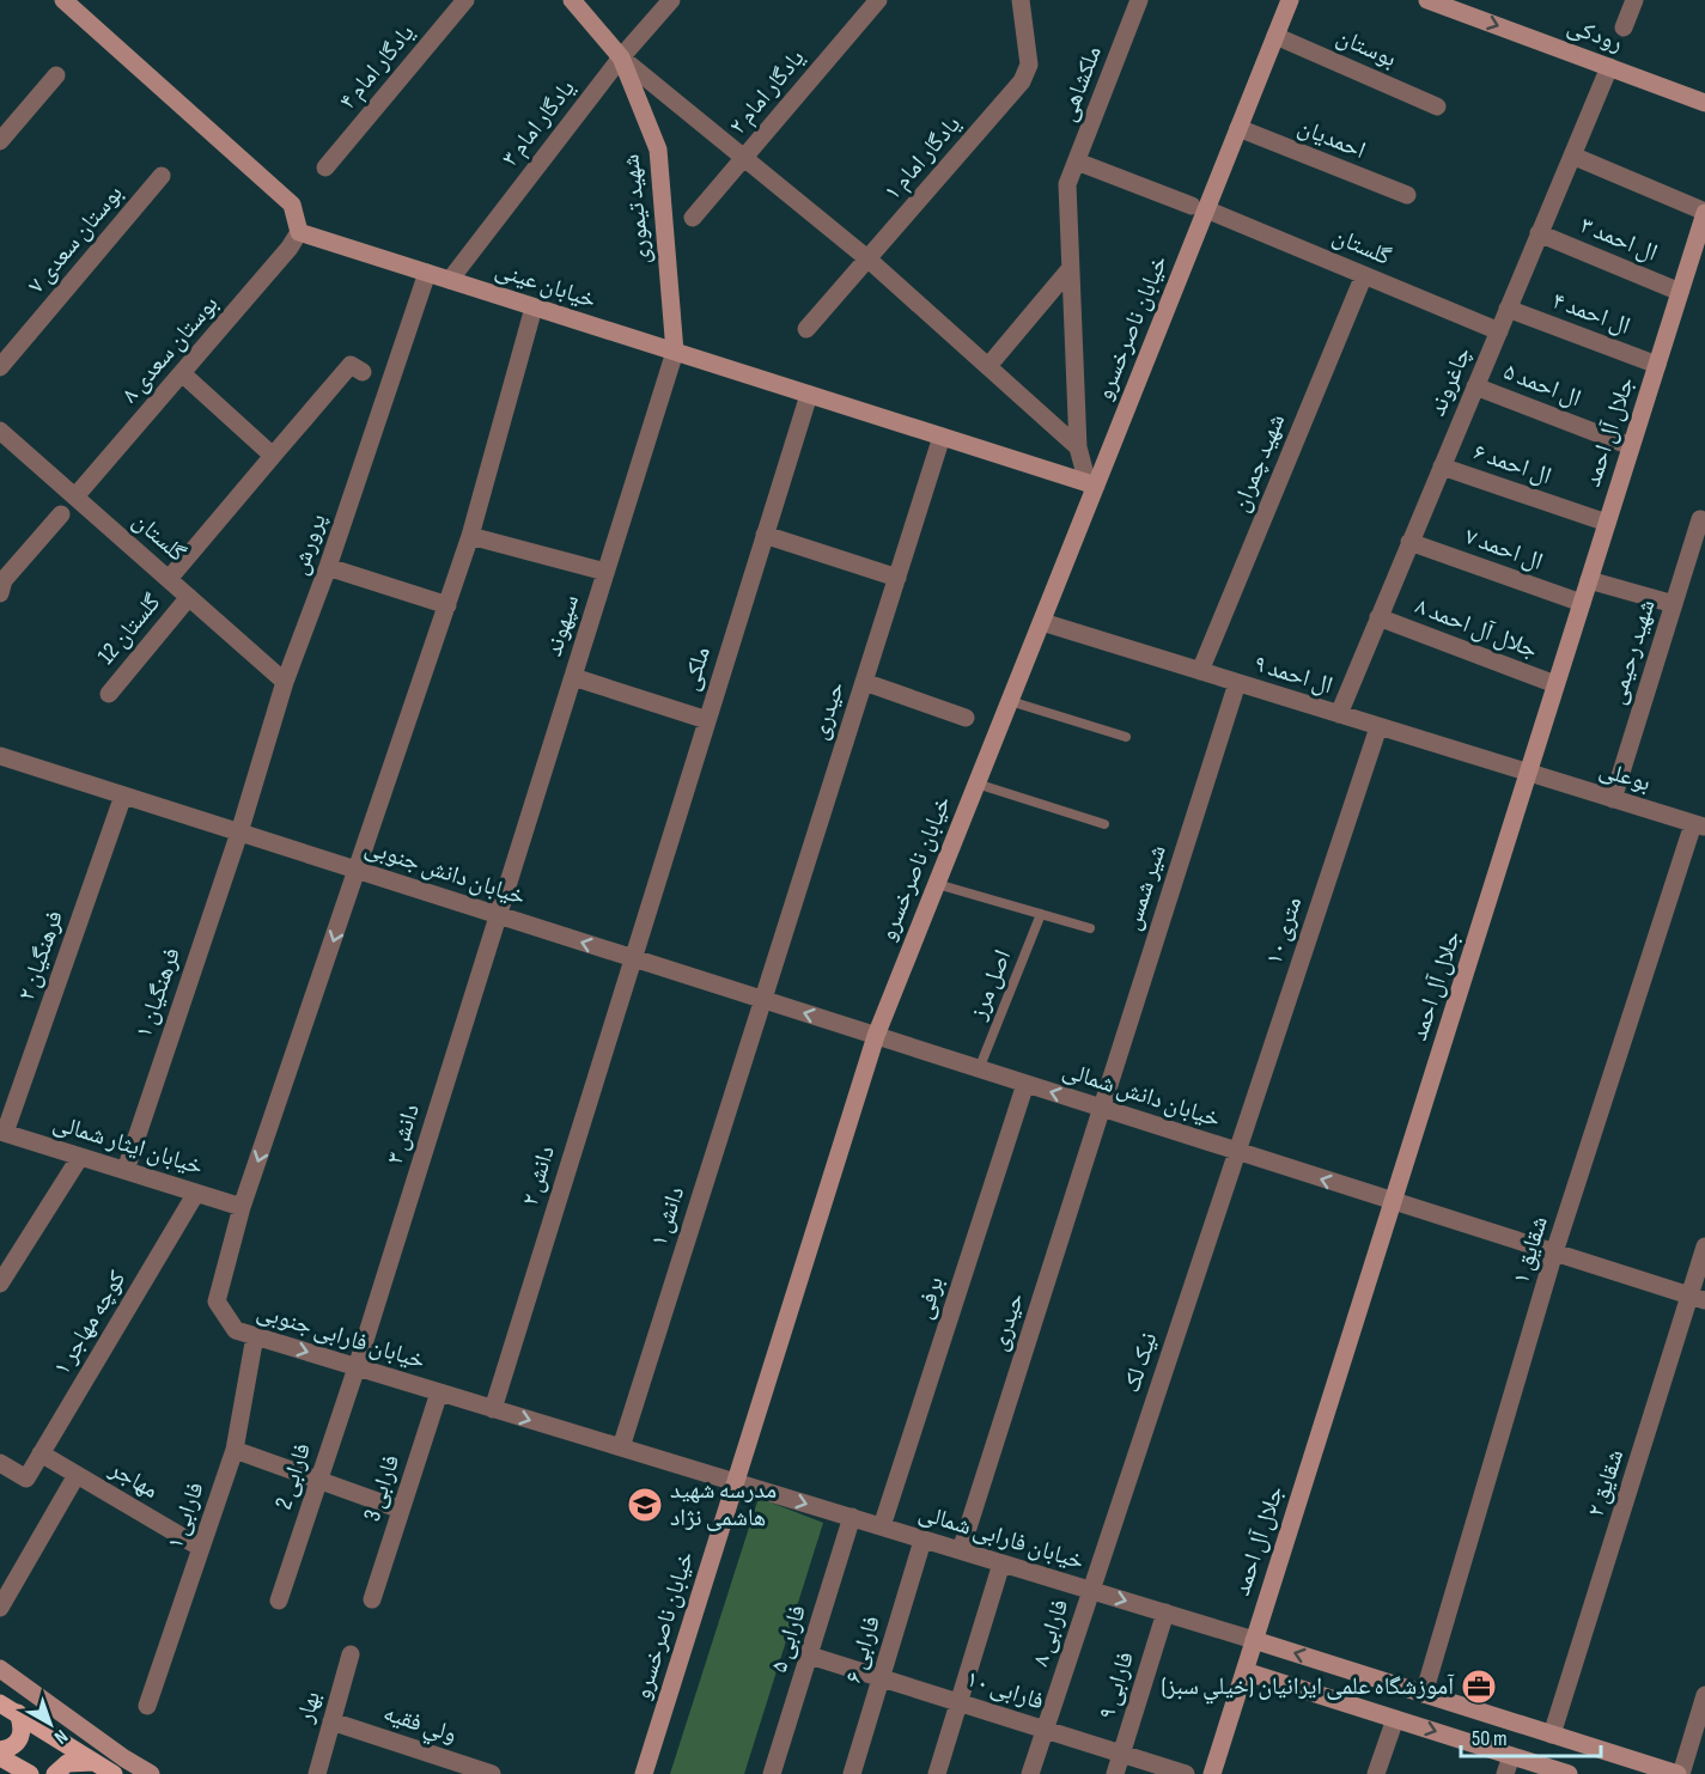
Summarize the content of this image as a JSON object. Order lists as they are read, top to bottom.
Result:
{
  "streets": {
    "street": [
      "رودکی",
      "بوستان",
      "یادگار امام ۴",
      "ملکشاهی",
      "یادگار امام ۲",
      "یادگار امام ۳",
      "احمدیان",
      "یادگار امام ۱",
      "شهید تیموری",
      "بوستان سعدی ۷",
      "ال احمد ۳",
      "گلستان",
      "خیابان عینی",
      "ال احمد ۴",
      "خیابان ناصرخسرو",
      "بوستان سعدی ۸",
      "چاغروند",
      "ال احمد ۵",
      "جلال آل احمد",
      "شهید چمران",
      "ال احمد ۶",
      "پرورش",
      "ال احمد ۷",
      "سپهوند",
      "جلال آل احمد ۸",
      "گلستان 12",
      "شهید رحیمی",
      "ملکی",
      "ال احمد ۹",
      "حیدری",
      "بوعلی",
      "خیابان دانش جنوبی",
      "شیر شمس",
      "۱۰ متری",
      "فرهنگیان ۲",
      "فرهنگیان ۱",
      "خیابان دانش شمالی",
      "دانش ۳",
      "خیابان ایثار شمالی",
      "دانش ۲",
      "دانش ۱",
      "شقایق ۱",
      "برفی",
      "کوچه مهاجر ۱",
      "خیابان فارابی جنوبی",
      "نیک لک",
      "فارابی 2",
      "مهاجر",
      "شقایق ۲",
      "فارابی 3",
      "فارابی ۱",
      "خیابان فارابی شمالی",
      "فارابی ۸",
      "فارابی ۵",
      "فارابی ۶",
      "فارابی ۹",
      "فارابی ۱۰",
      "بهار",
      "ولي فقيه"
    ],
    "lane": ["اصل مرز"]
  },
  "crossings": [
    ["رودکی", "چاغروند"],
    ["بوستان", "خیابان ناصرخسرو"],
    ["ملکشاهی", "گلستان"],
    ["یادگار امام ۳", "شهید تیموری"],
    ["یادگار امام ۳", "خیابان عینی"],
    ["احمدیان", "خیابان ناصرخسرو"],
    ["شهید تیموری", "خیابان عینی"],
    ["شهید تیموری", "سپهوند"],
    ["ال احمد ۳", "چاغروند"],
    ["ال احمد ۳", "جلال آل احمد"],
    ["گلستان", "خیابان ناصرخسرو"],
    ["گلستان", "بوستان سعدی ۸"],
    ["گلستان", "چاغروند"],
    ["گلستان", "شهید چمران"],
    ["گلستان", "پرورش"],
    ["گلستان", "گلستان 12"],
    ["خیابان عینی", "خیابان ناصرخسرو"],
    ["خیابان عینی", "بوستان سعدی ۸"],
    ["خیابان عینی", "پرورش"],
    ["خیابان عینی", "سپهوند"],
    ["خیابان عینی", "ملکی"],
    ["خیابان عینی", "حیدری"],
    ["ال احمد ۴", "چاغروند"],
    ["ال احمد ۴", "جلال آل احمد"],
    ["خیابان ناصرخسرو", "ال احمد ۹"],
    ["خیابان ناصرخسرو", "خیابان دانش جنوبی"],
    ["خیابان ناصرخسرو", "خیابان دانش شمالی"],
    ["خیابان ناصرخسرو", "خیابان فارابی جنوبی"],
    ["خیابان ناصرخسرو", "خیابان فارابی شمالی"],
    ["چاغروند", "ال احمد ۵"],
    ["چاغروند", "ال احمد ۶"],
    ["چاغروند", "ال احمد ۷"],
    ["چاغروند", "جلال آل احمد ۸"],
    ["چاغروند", "ال احمد ۹"],
    ["ال احمد ۵", "جلال آل احمد"],
    ["جلال آل احمد", "ال احمد ۶"],
    ["جلال آل احمد", "ال احمد ۷"],
    ["جلال آل احمد", "جلال آل احمد ۸"],
    ["جلال آل احمد", "ال احمد ۹"],
    ["جلال آل احمد", "بوعلی"],
    ["جلال آل احمد", "خیابان دانش شمالی"],
    ["جلال آل احمد", "خیابان فارابی شمالی"],
    ["شهید چمران", "ال احمد ۹"],
    ["پرورش", "خیابان دانش جنوبی"],
    ["پرورش", "فرهنگیان ۱"],
    ["سپهوند", "خیابان دانش جنوبی"],
    ["سپهوند", "دانش ۳"],
    ["شهید رحیمی", "بوعلی"],
    ["ملکی", "خیابان دانش جنوبی"],
    ["ملکی", "دانش ۲"],
    ["ال احمد ۹", "بوعلی"],
    ["ال احمد ۹", "شیر شمس"],
    ["ال احمد ۹", "۱۰ متری"],
    ["حیدری", "خیابان دانش جنوبی"],
    ["حیدری", "شیر شمس"],
    ["حیدری", "خیابان دانش شمالی"],
    ["حیدری", "دانش ۱"],
    ["حیدری", "خیابان فارابی شمالی"],
    ["بوعلی", "شقایق ۱"],
    ["خیابان دانش جنوبی", "فرهنگیان ۲"],
    ["خیابان دانش جنوبی", "فرهنگیان ۱"],
    ["خیابان دانش جنوبی", "خیابان دانش شمالی"],
    ["خیابان دانش جنوبی", "دانش ۳"],
    ["خیابان دانش جنوبی", "دانش ۲"],
    ["خیابان دانش جنوبی", "دانش ۱"],
    ["خیابان دانش جنوبی", "خیابان فارابی جنوبی"],
    ["شیر شمس", "خیابان دانش شمالی"],
    ["۱۰ متری", "خیابان دانش شمالی"],
    ["۱۰ متری", "نیک لک"],
    ["فرهنگیان ۲", "خیابان ایثار شمالی"],
    ["اصل مرز", "خیابان دانش شمالی"],
    ["فرهنگیان ۱", "خیابان ایثار شمالی"],
    ["خیابان دانش شمالی", "شقایق ۱"],
    ["خیابان دانش شمالی", "برفی"],
    ["خیابان دانش شمالی", "نیک لک"],
    ["خیابان دانش شمالی", "شقایق ۲"],
    ["دانش ۳", "خیابان فارابی جنوبی"],
    ["دانش ۳", "فارابی 2"],
    ["خیابان ایثار شمالی", "کوچه مهاجر ۱"],
    ["خیابان ایثار شمالی", "خیابان فارابی جنوبی"],
    ["دانش ۲", "خیابان فارابی جنوبی"],
    ["دانش ۱", "خیابان فارابی جنوبی"],
    ["برفی", "خیابان فارابی شمالی"],
    ["کوچه مهاجر ۱", "مهاجر"],
    ["خیابان فارابی جنوبی", "فارابی 2"],
    ["خیابان فارابی جنوبی", "فارابی 3"],
    ["خیابان فارابی جنوبی", "فارابی ۱"],
    ["خیابان فارابی جنوبی", "خیابان فارابی شمالی"],
    ["نیک لک", "خیابان فارابی شمالی"],
    ["نیک لک", "فارابی ۸"],
    ["مهاجر", "فارابی ۱"],
    ["خیابان فارابی شمالی", "فارابی ۸"],
    ["خیابان فارابی شمالی", "فارابی ۵"],
    ["خیابان فارابی شمالی", "فارابی ۹"],
    ["فارابی ۸", "فارابی ۱۰"],
    ["فارابی ۵", "فارابی ۱۰"],
    ["فارابی ۶", "فارابی ۱۰"],
    ["فارابی ۹", "فارابی ۱۰"],
    ["بهار", "ولي فقيه"]
  ],
  "one_way": ["رودکی", "خیابان فارابی شمالی"],
  "places": {
    "school or university": ["مدرسه شهید ه‍اشمی نژاد"],
    "office": ["آموزشگاه علمی ایرانیان (خيلي سبز)"]
  },
  "scale_bar": "50 m",
  "north": "bottom right"
}
